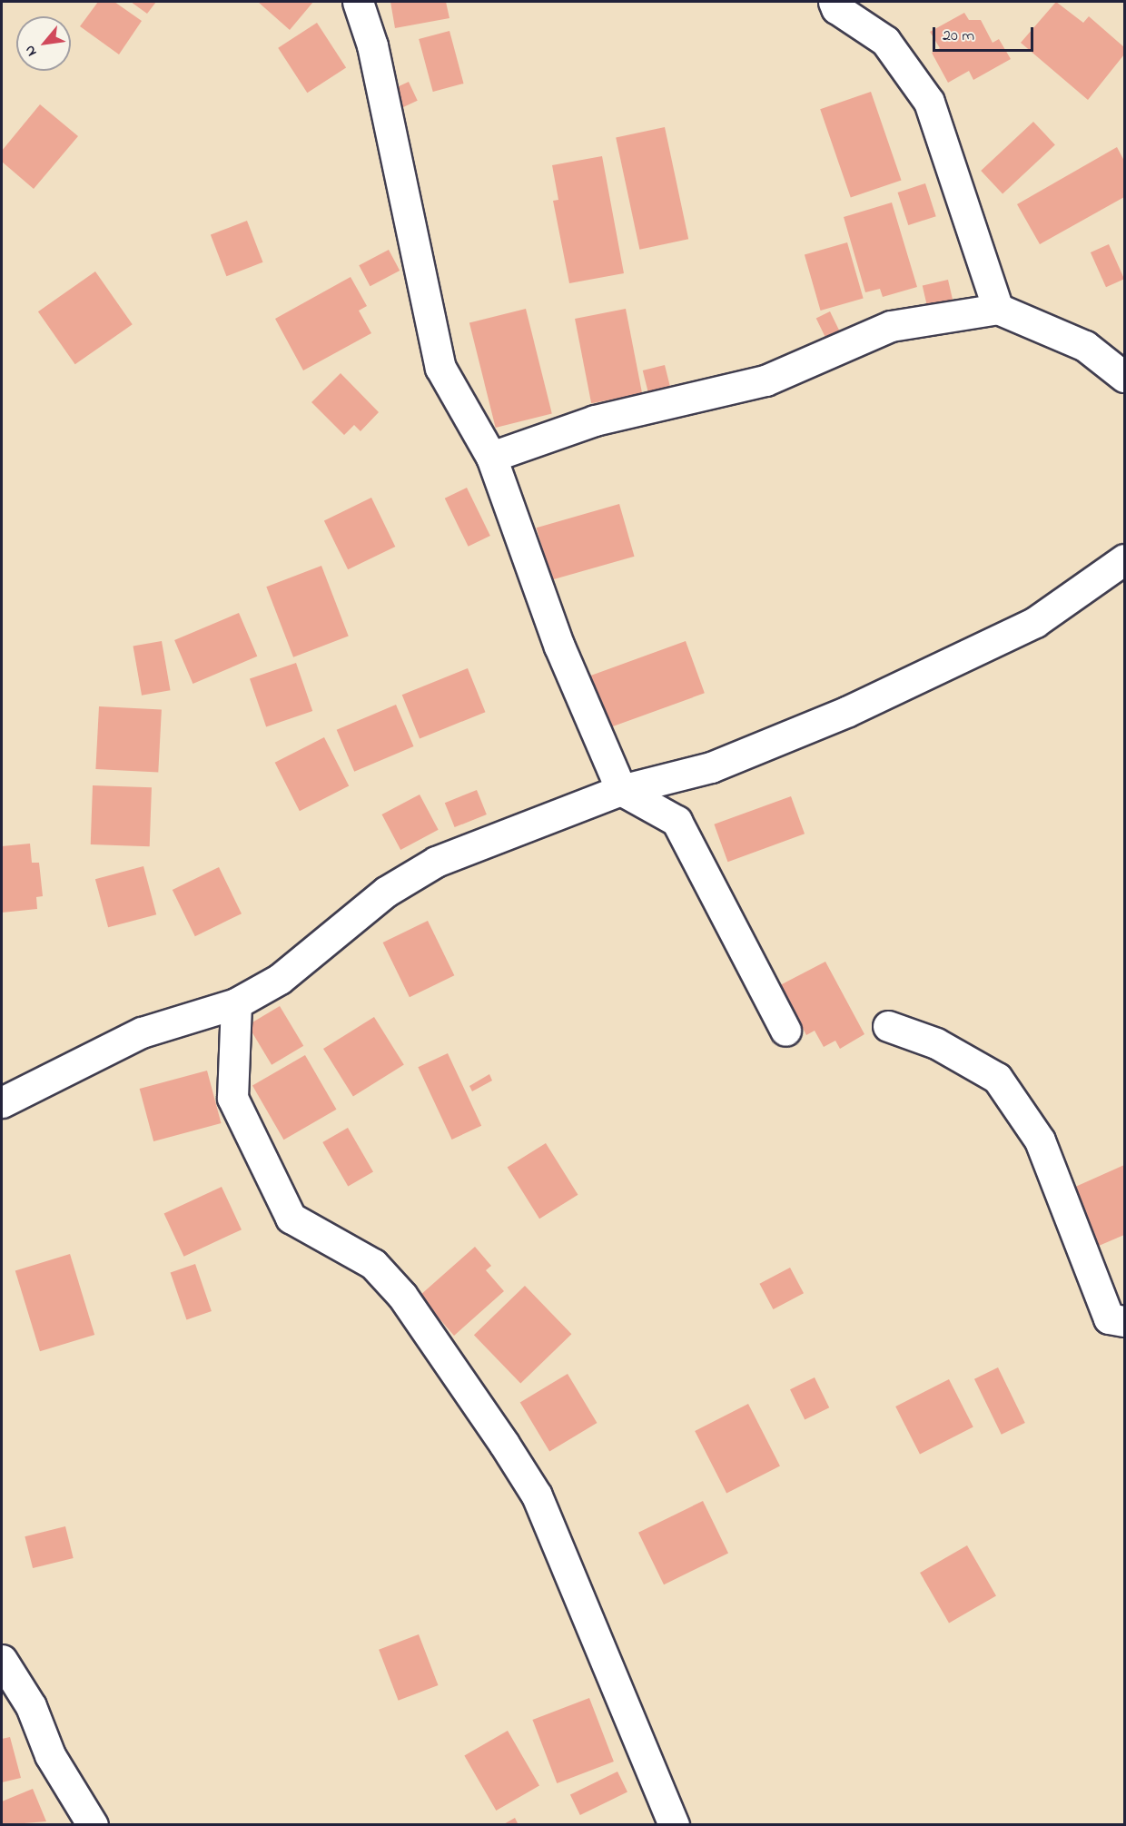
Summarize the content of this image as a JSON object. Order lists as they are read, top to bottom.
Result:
{
  "scale_bar": "20 m",
  "north": "bottom left"
}
